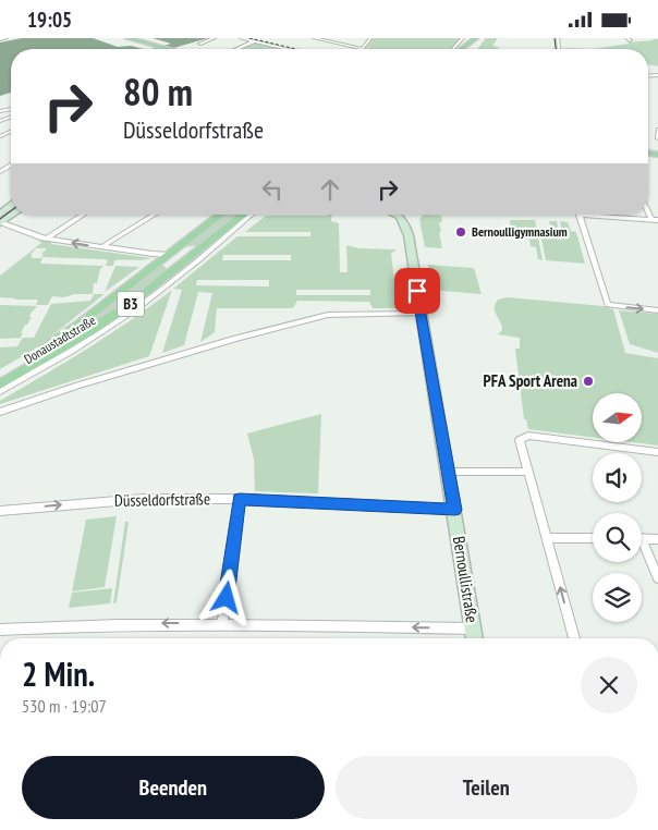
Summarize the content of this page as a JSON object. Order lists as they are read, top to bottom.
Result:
{
  "streets": {
    "main road": ["B3", "Donaustadtstraße"],
    "street": ["Düsseldorfstraße", "Bernoullistraße"]
  },
  "crossings": [
    ["Düsseldorfstraße", "Bernoullistraße"]
  ],
  "one_way": ["Düsseldorfstraße"],
  "places": ["Bernoulligymnasium", "PFA Sport Arena"],
  "north": "right",
  "page": {
    "status": "19:05",
    "turn": ["80 m", "Düsseldorfstraße"],
    "heading": ["2 Min.", "530 m · 19:07"],
    "buttons": ["Beenden", "Teilen"]
  }
}
